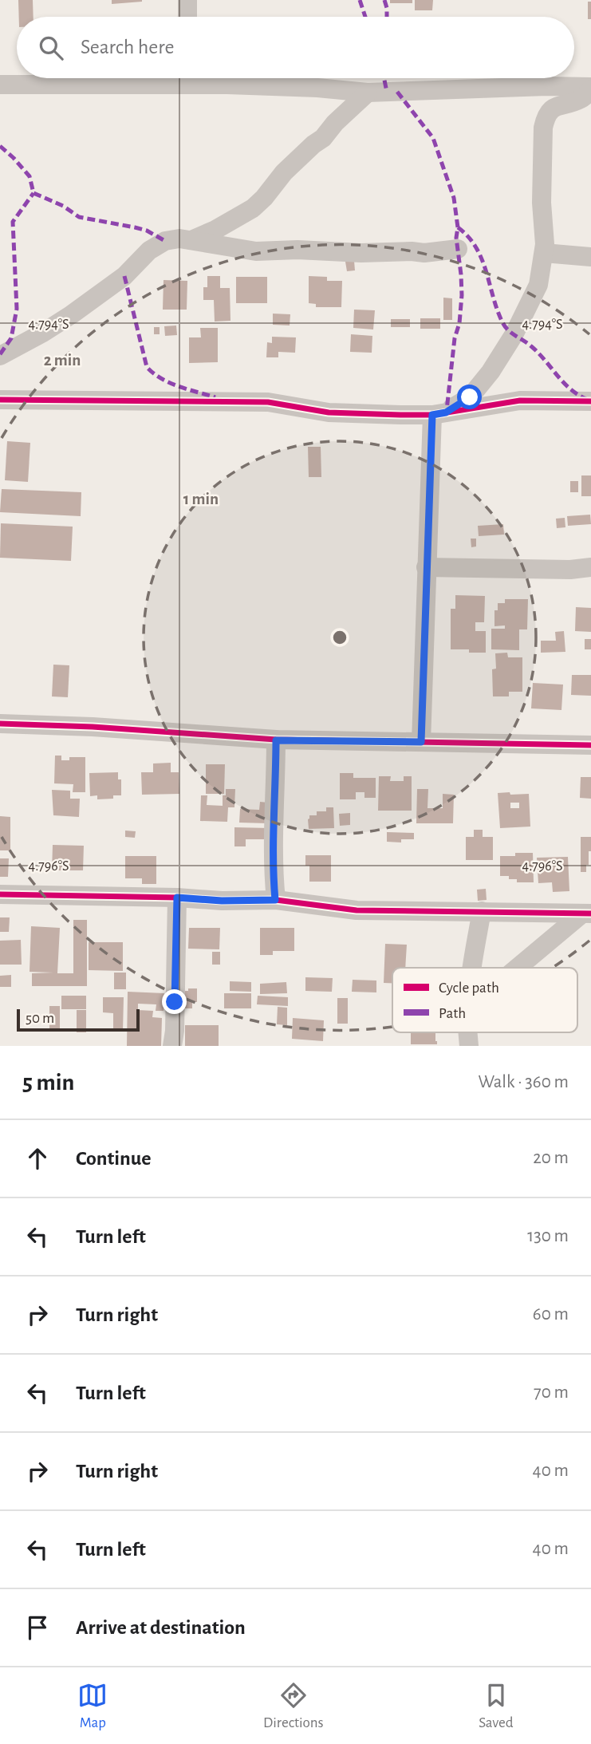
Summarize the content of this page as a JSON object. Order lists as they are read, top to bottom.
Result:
{
  "legend": ["Cycle path", "Path"],
  "scale_bar": "50 m",
  "page": {
    "search": "Search here",
    "scale": "50 m",
    "heading": ["5 min", "Walk · 360 m"],
    "list": [
      ["Continue", "20 m"],
      ["Turn left", "130 m"],
      ["Turn right", "60 m"],
      ["Turn left", "70 m"],
      ["Turn right", "40 m"],
      ["Turn left", "40 m"],
      "Arrive at destination"
    ],
    "nav": ["Map", "Directions", "Saved"]
  },
  "coordinates": ["4.794°S", "4.796°S"],
  "rings": ["2 min", "1 min"]
}
